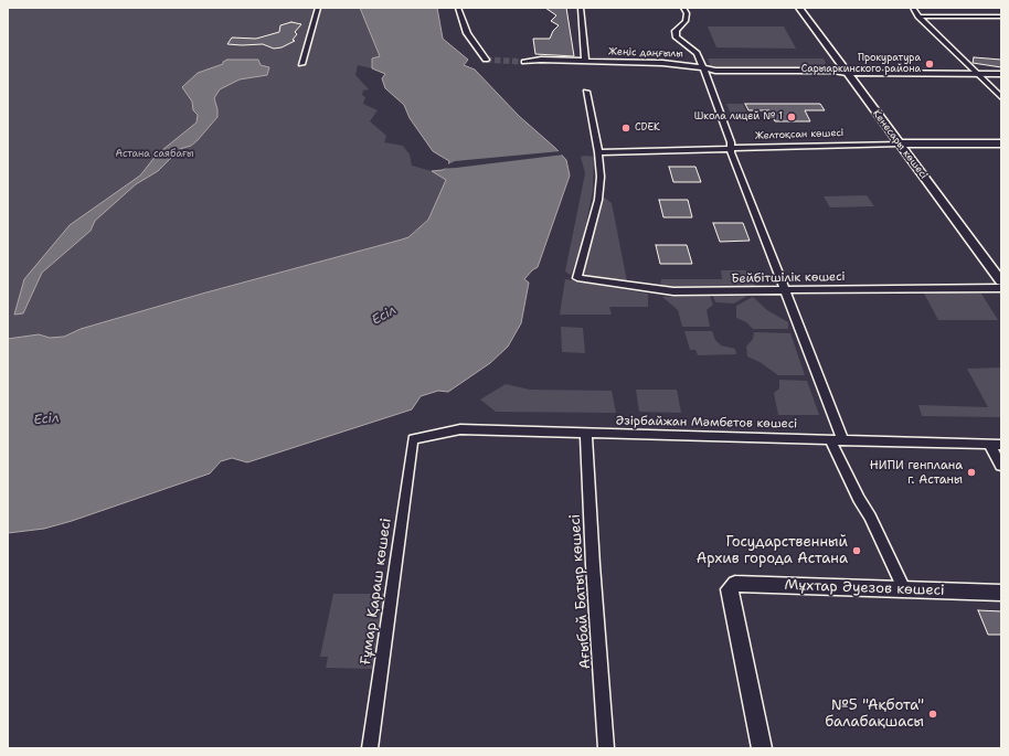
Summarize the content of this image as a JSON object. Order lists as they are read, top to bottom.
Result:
{
  "streets": {
    "main road": [
      "Жеңіс даңғылы",
      "Желтоқсан көшесі",
      "Кенесары көшесі",
      "Мұхтар Әуезов көшесі"
    ],
    "street": [
      "Бейбітшілік көшесі",
      "Әзірбайжан Мәмбетов көшесі",
      "Ғұмар Қараш көшесі",
      "Ағыбай Батыр көшесі"
    ]
  },
  "crossings": [
    ["Жеңіс даңғылы", "Кенесары көшесі"],
    ["Желтоқсан көшесі", "Кенесары көшесі"],
    ["Желтоқсан көшесі", "Бейбітшілік көшесі"],
    ["Әзірбайжан Мәмбетов көшесі", "Ғұмар Қараш көшесі"],
    ["Әзірбайжан Мәмбетов көшесі", "Ағыбай Батыр көшесі"]
  ],
  "water": ["Есіл"],
  "parks": ["Астана саябағы"],
  "places": [
    "Прокуратура Сарыаркинского района",
    "Школа лицей № 1",
    "CDEK",
    "НИПИ генплана г. Астаны",
    "Государственный Архив города Астана",
    "№5 \"Ақбота\" балабақшасы"
  ]
}
